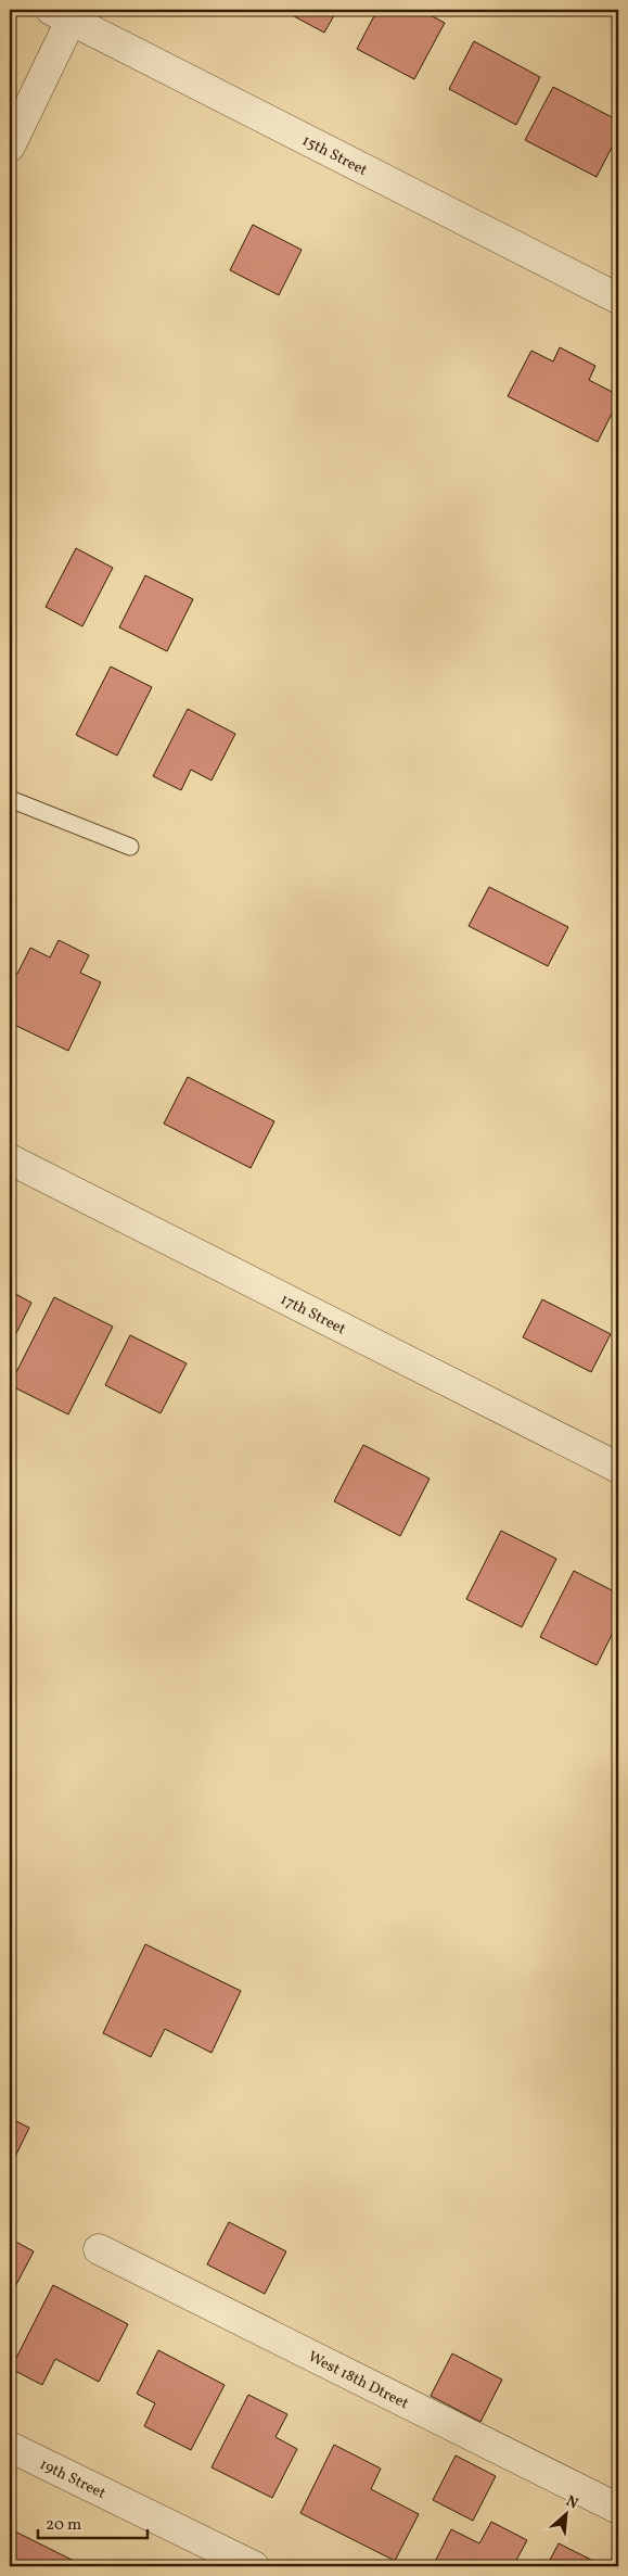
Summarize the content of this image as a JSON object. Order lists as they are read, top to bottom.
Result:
{
  "streets": {
    "street": [
      "15th Street",
      "17th Street",
      "West 18th Dtreet",
      "19th Street"
    ]
  },
  "scale_bar": "20 m",
  "north": "top right"
}
